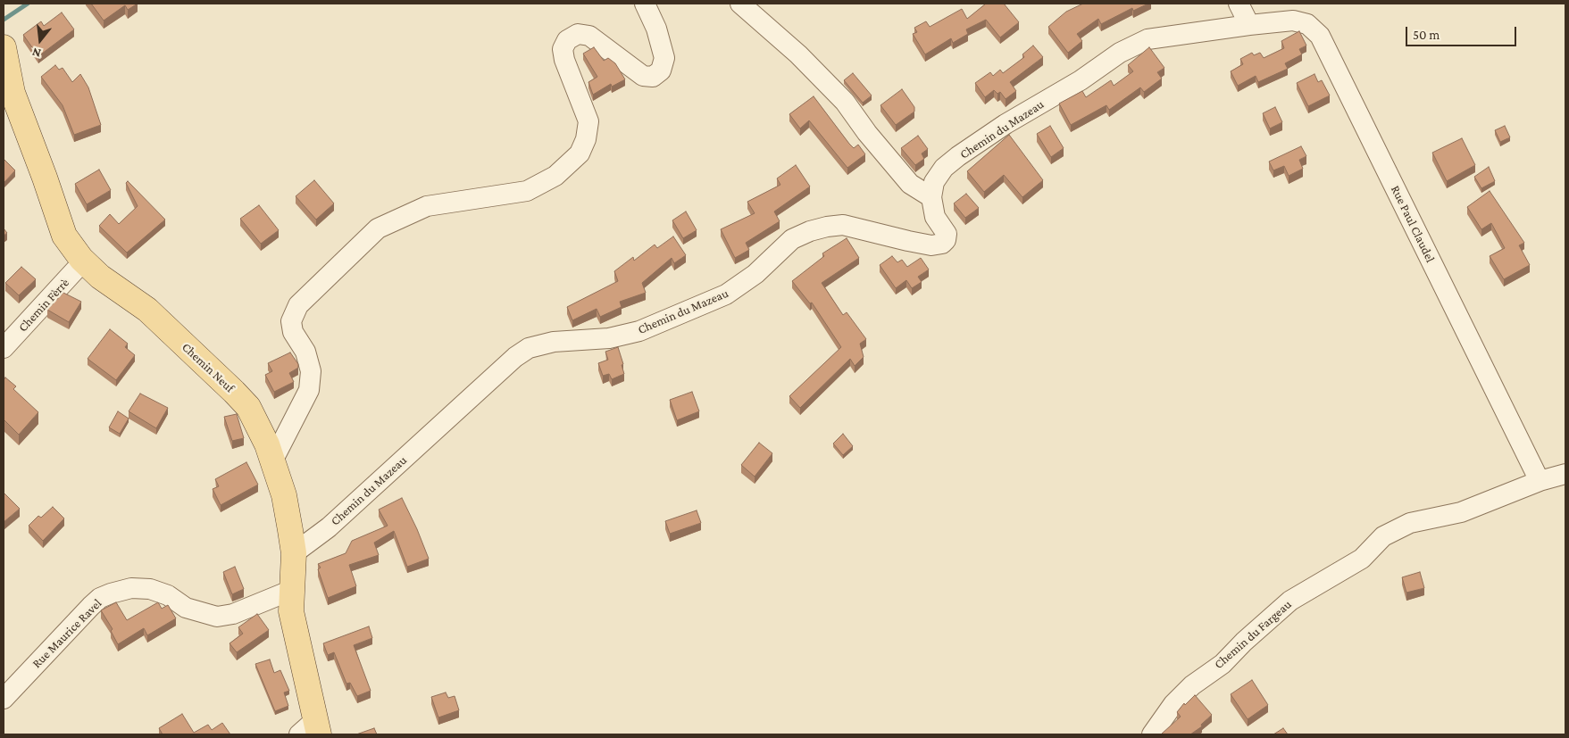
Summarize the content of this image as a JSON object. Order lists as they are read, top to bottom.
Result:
{
  "streets": {
    "main road": ["Chemin Neuf"],
    "street": [
      "Chemin du Mazeau",
      "Rue Paul Claudel",
      "Chemin Fèrrè",
      "Rue Maurice Ravel",
      "Chemin du Fargeau"
    ]
  },
  "crossings": [
    ["Chemin du Mazeau", "Rue Paul Claudel"],
    ["Chemin du Mazeau", "Chemin Neuf"],
    ["Rue Paul Claudel", "Chemin du Fargeau"],
    ["Chemin Fèrrè", "Chemin Neuf"],
    ["Chemin Neuf", "Rue Maurice Ravel"]
  ],
  "scale_bar": "50 m",
  "north": "bottom"
}
